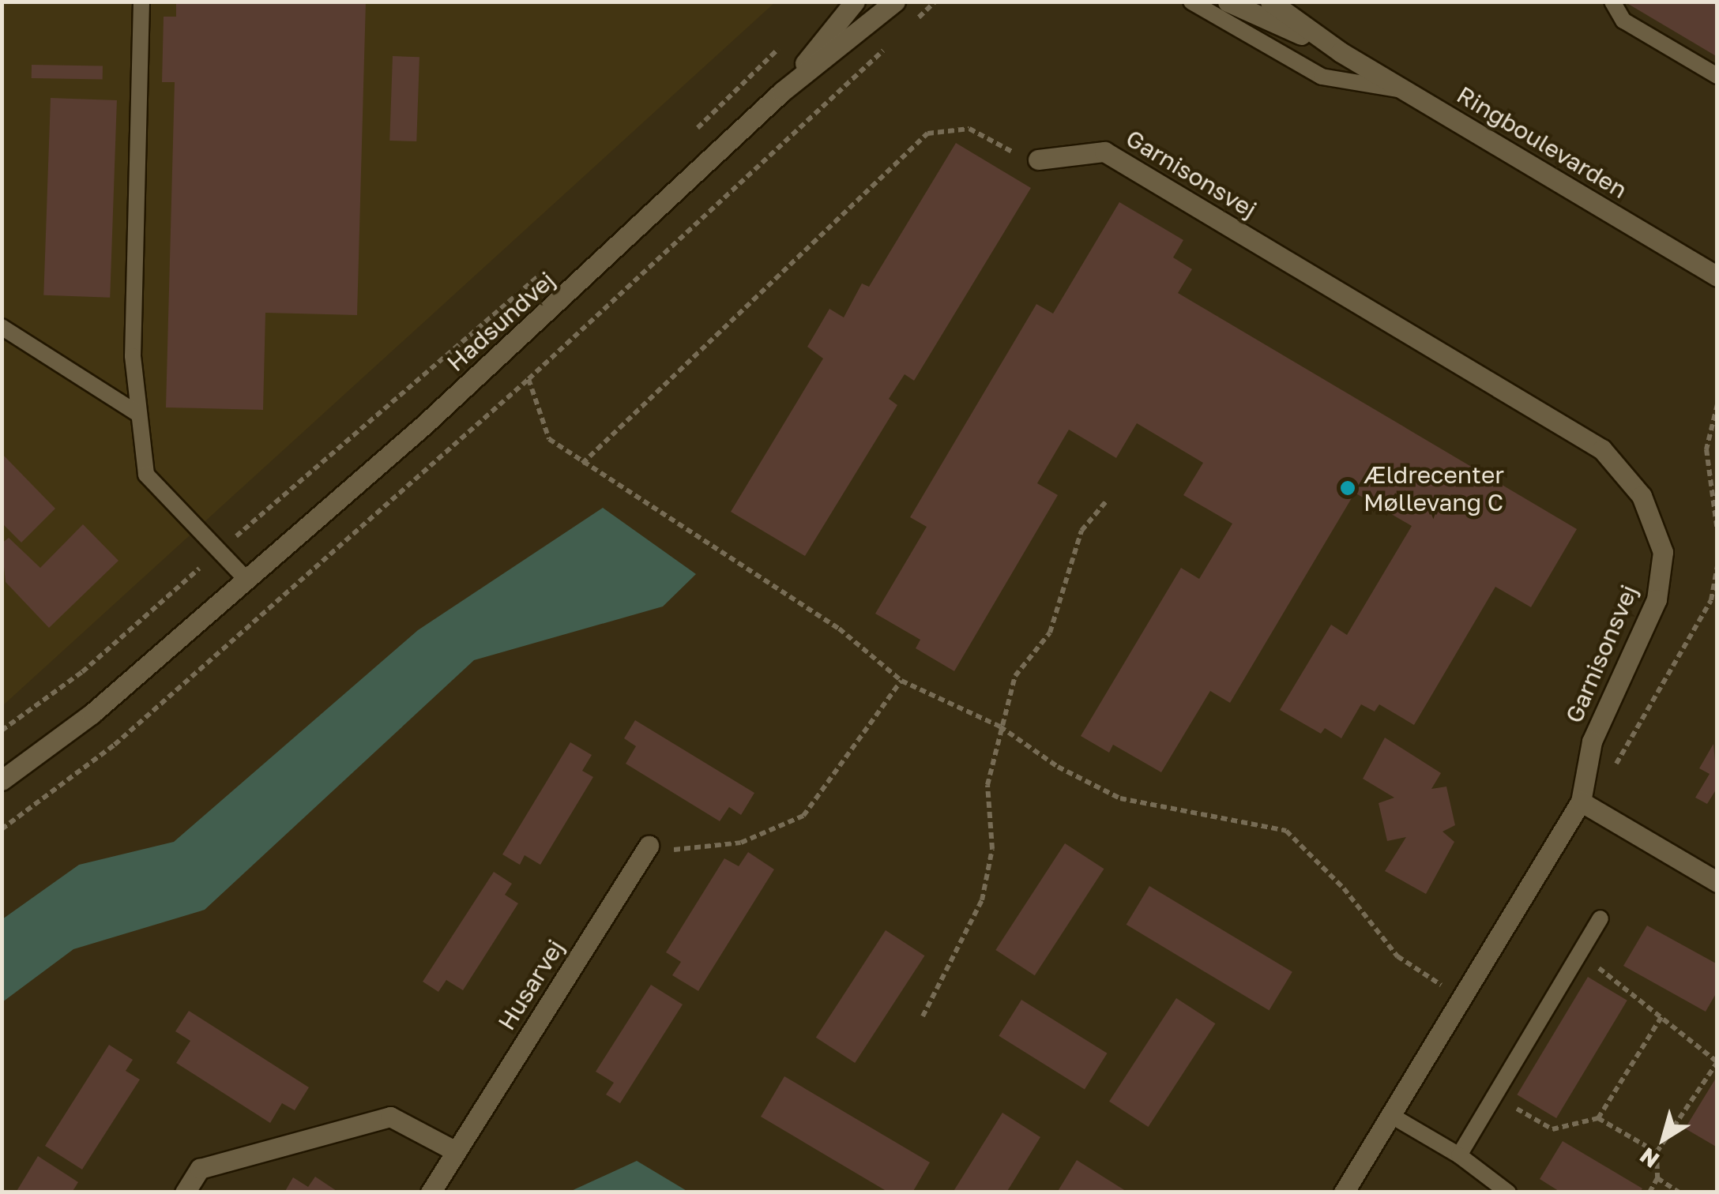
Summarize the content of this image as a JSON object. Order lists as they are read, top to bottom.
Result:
{
  "streets": {
    "street": [
      "Ringboulevarden",
      "Garnisonsvej",
      "Hadsundvej",
      "Husarvej"
    ]
  },
  "places": ["Ældrecenter Møllevang C"],
  "north": "bottom left"
}
